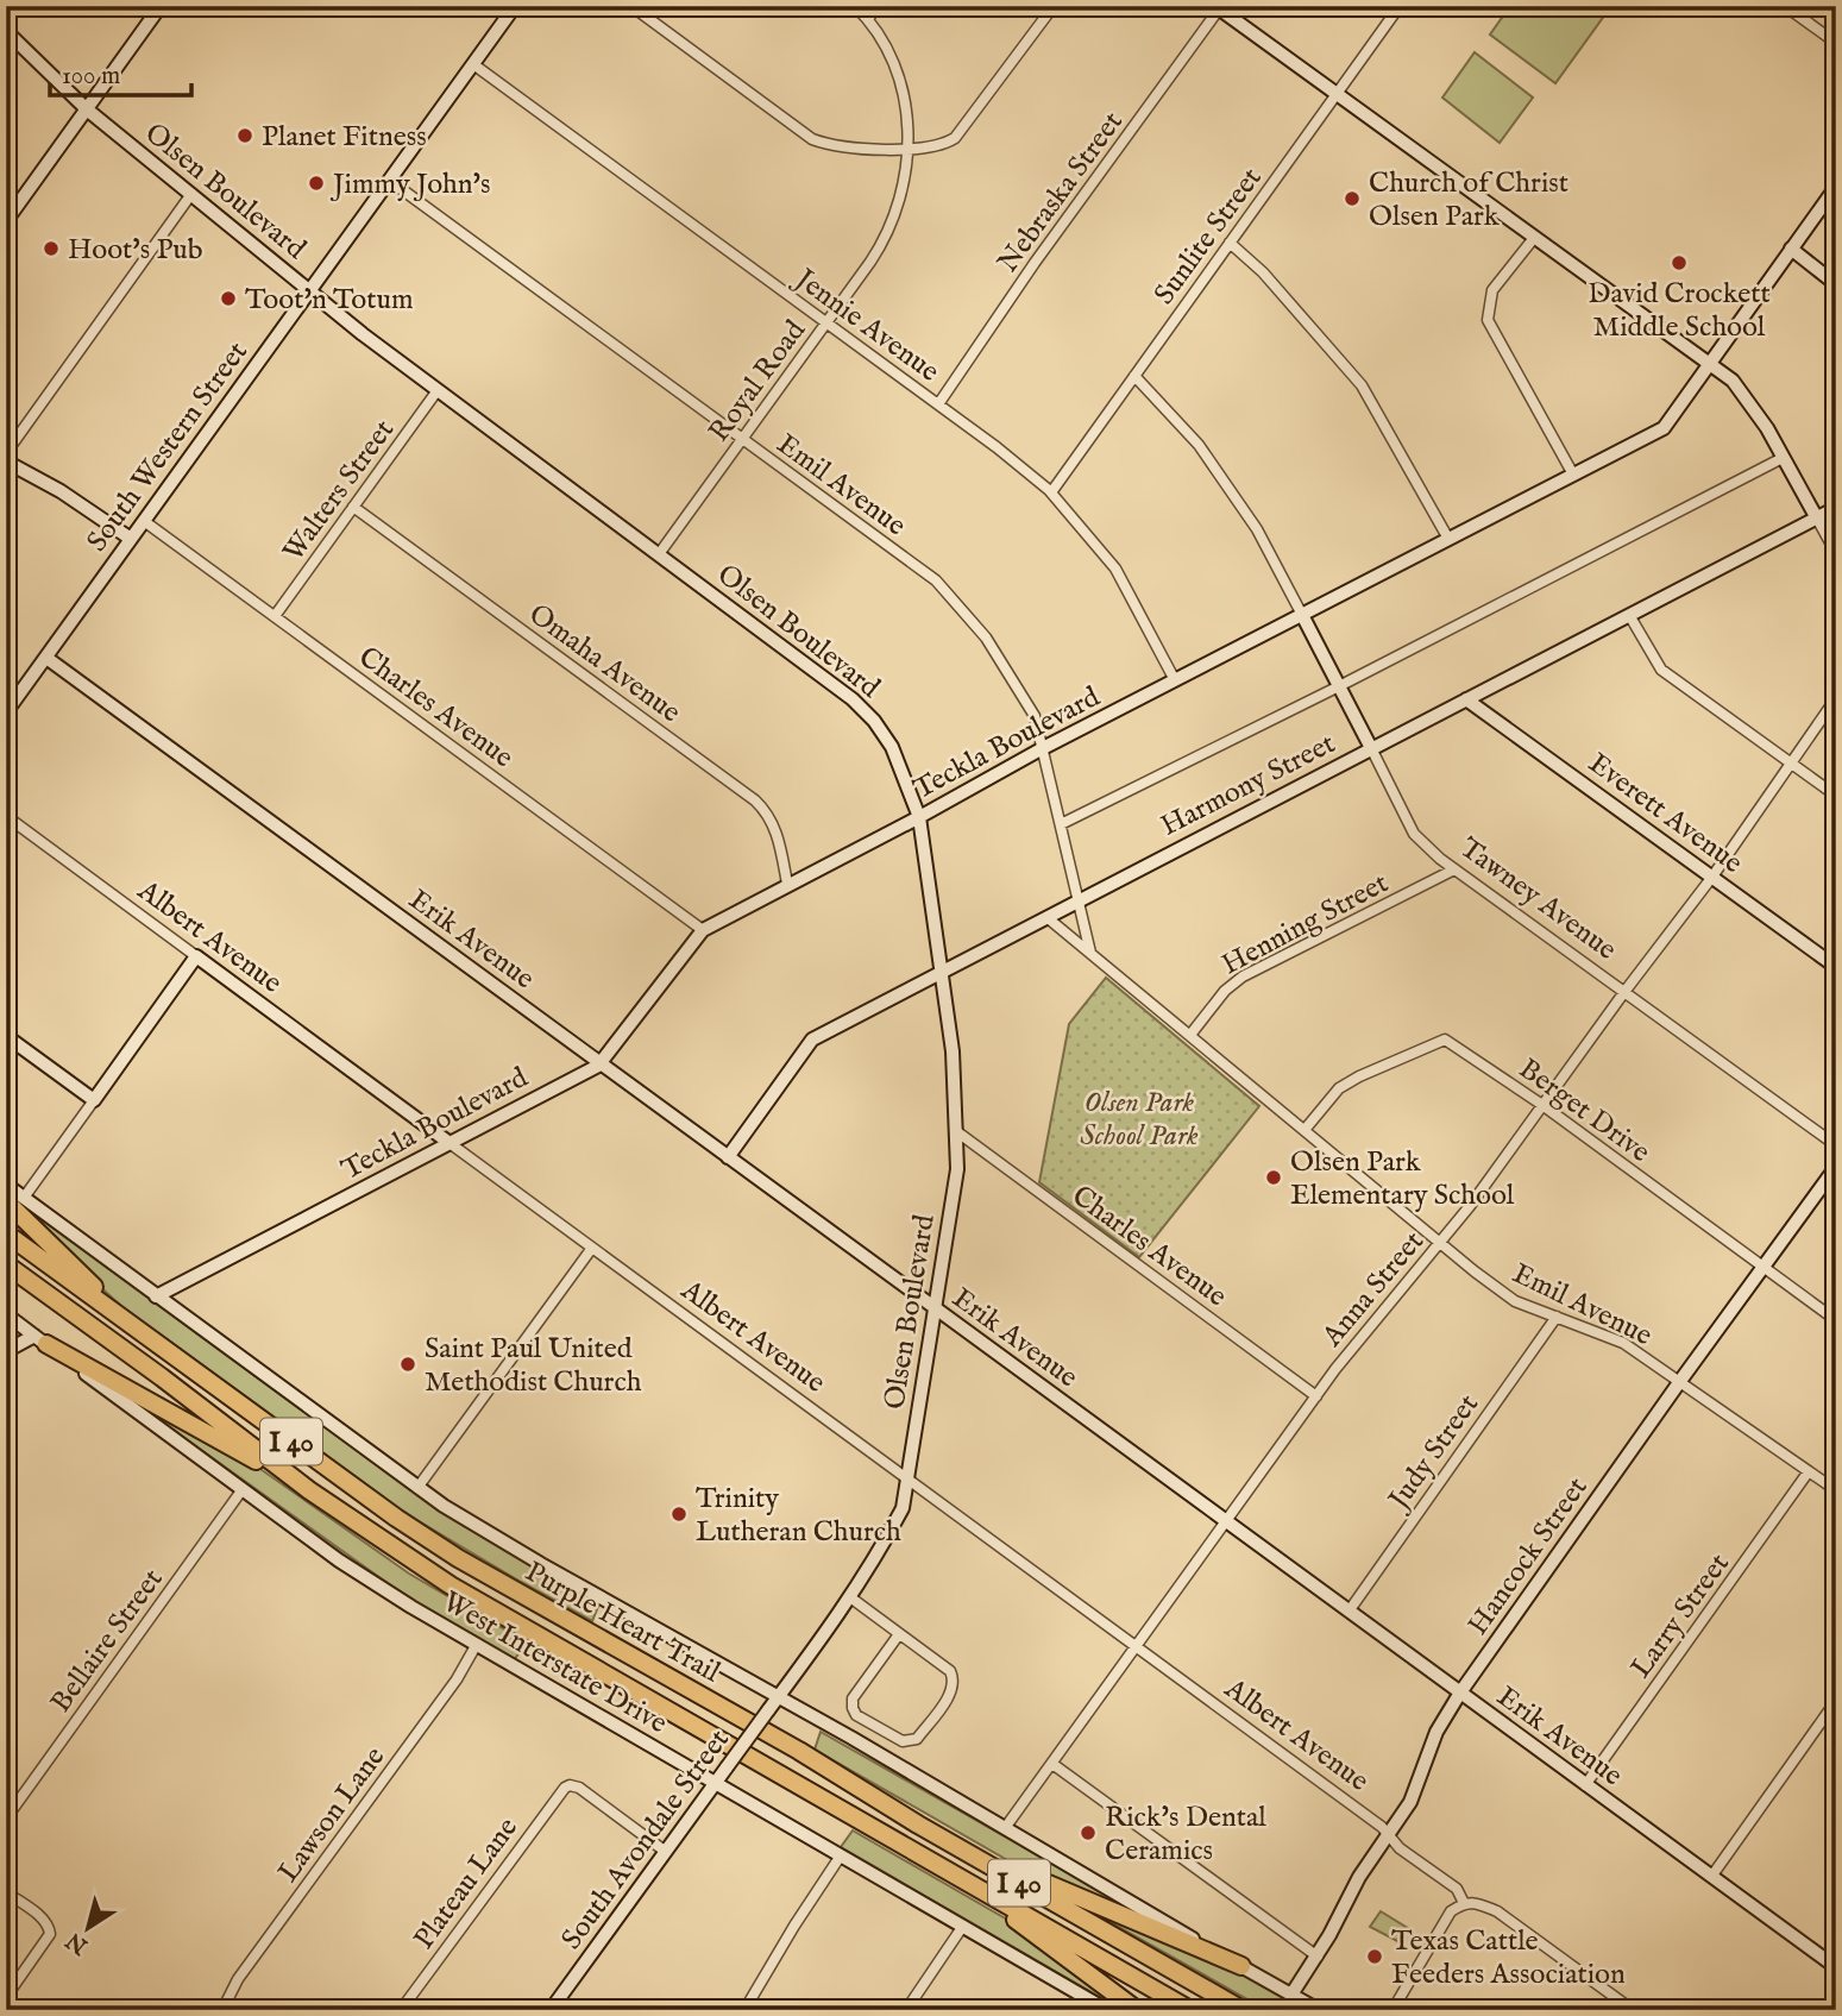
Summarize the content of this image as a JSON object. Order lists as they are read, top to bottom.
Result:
{
  "streets": {
    "highway": ["I 40", "Purple Heart Trail"],
    "main road": [
      "Olsen Boulevard",
      "South Western Street",
      "Teckla Boulevard",
      "Harmony Street",
      "Everett Avenue",
      "Tawney Avenue",
      "Albert Avenue",
      "Erik Avenue",
      "Hancock Street",
      "West Interstate Drive",
      "South Avondale Street"
    ],
    "street": [
      "Nebraska Street",
      "Sunlite Street",
      "Jennie Avenue",
      "Royal Road",
      "Emil Avenue",
      "Walters Street",
      "Omaha Avenue",
      "Charles Avenue",
      "Henning Street",
      "Berget Drive",
      "Anna Street",
      "Judy Street",
      "Larry Street",
      "Bellaire Street",
      "Lawson Lane",
      "Plateau Lane"
    ]
  },
  "crossings": [
    ["Olsen Boulevard", "Royal Road"],
    ["Olsen Boulevard", "South Western Street"],
    ["Olsen Boulevard", "Walters Street"],
    ["Olsen Boulevard", "Charles Avenue"],
    ["Olsen Boulevard", "Teckla Boulevard"],
    ["Olsen Boulevard", "Harmony Street"],
    ["Olsen Boulevard", "Albert Avenue"],
    ["Olsen Boulevard", "Erik Avenue"],
    ["Olsen Boulevard", "South Avondale Street"],
    ["Nebraska Street", "Jennie Avenue"],
    ["Sunlite Street", "Jennie Avenue"],
    ["Jennie Avenue", "Royal Road"],
    ["Jennie Avenue", "South Western Street"],
    ["Jennie Avenue", "Teckla Boulevard"],
    ["Royal Road", "Emil Avenue"],
    ["South Western Street", "Emil Avenue"],
    ["South Western Street", "Charles Avenue"],
    ["South Western Street", "Erik Avenue"],
    ["Emil Avenue", "Teckla Boulevard"],
    ["Emil Avenue", "Harmony Street"],
    ["Emil Avenue", "Henning Street"],
    ["Emil Avenue", "Berget Drive"],
    ["Emil Avenue", "Anna Street"],
    ["Emil Avenue", "Judy Street"],
    ["Emil Avenue", "Hancock Street"],
    ["Emil Avenue", "Larry Street"],
    ["Walters Street", "Omaha Avenue"],
    ["Walters Street", "Charles Avenue"],
    ["Omaha Avenue", "Teckla Boulevard"],
    ["Charles Avenue", "Teckla Boulevard"],
    ["Charles Avenue", "Anna Street"],
    ["Teckla Boulevard", "Tawney Avenue"],
    ["Teckla Boulevard", "Albert Avenue"],
    ["Teckla Boulevard", "Erik Avenue"],
    ["Harmony Street", "Everett Avenue"],
    ["Harmony Street", "Tawney Avenue"],
    ["Harmony Street", "Erik Avenue"],
    ["Everett Avenue", "Anna Street"],
    ["Tawney Avenue", "Henning Street"],
    ["Tawney Avenue", "Anna Street"],
    ["Albert Avenue", "Anna Street"],
    ["Albert Avenue", "Hancock Street"],
    ["Erik Avenue", "Anna Street"],
    ["Erik Avenue", "Judy Street"],
    ["Erik Avenue", "Hancock Street"],
    ["Erik Avenue", "Larry Street"],
    ["Berget Drive", "Anna Street"],
    ["Berget Drive", "Hancock Street"],
    ["Bellaire Street", "West Interstate Drive"],
    ["West Interstate Drive", "Lawson Lane"],
    ["West Interstate Drive", "South Avondale Street"],
    ["South Avondale Street", "Plateau Lane"]
  ],
  "parks": ["Olsen Park School Park"],
  "places": [
    "Planet Fitness",
    "Jimmy John's",
    "Church of Christ Olsen Park",
    "Hoot's Pub",
    "David Crockett Middle School",
    "Toot'n Totum",
    "Olsen Park Elementary School",
    "Saint Paul United Methodist Church",
    "Trinity Lutheran Church",
    "Rick's Dental Ceramics",
    "Texas Cattle Feeders Association"
  ],
  "scale_bar": "100 m",
  "north": "bottom left"
}
